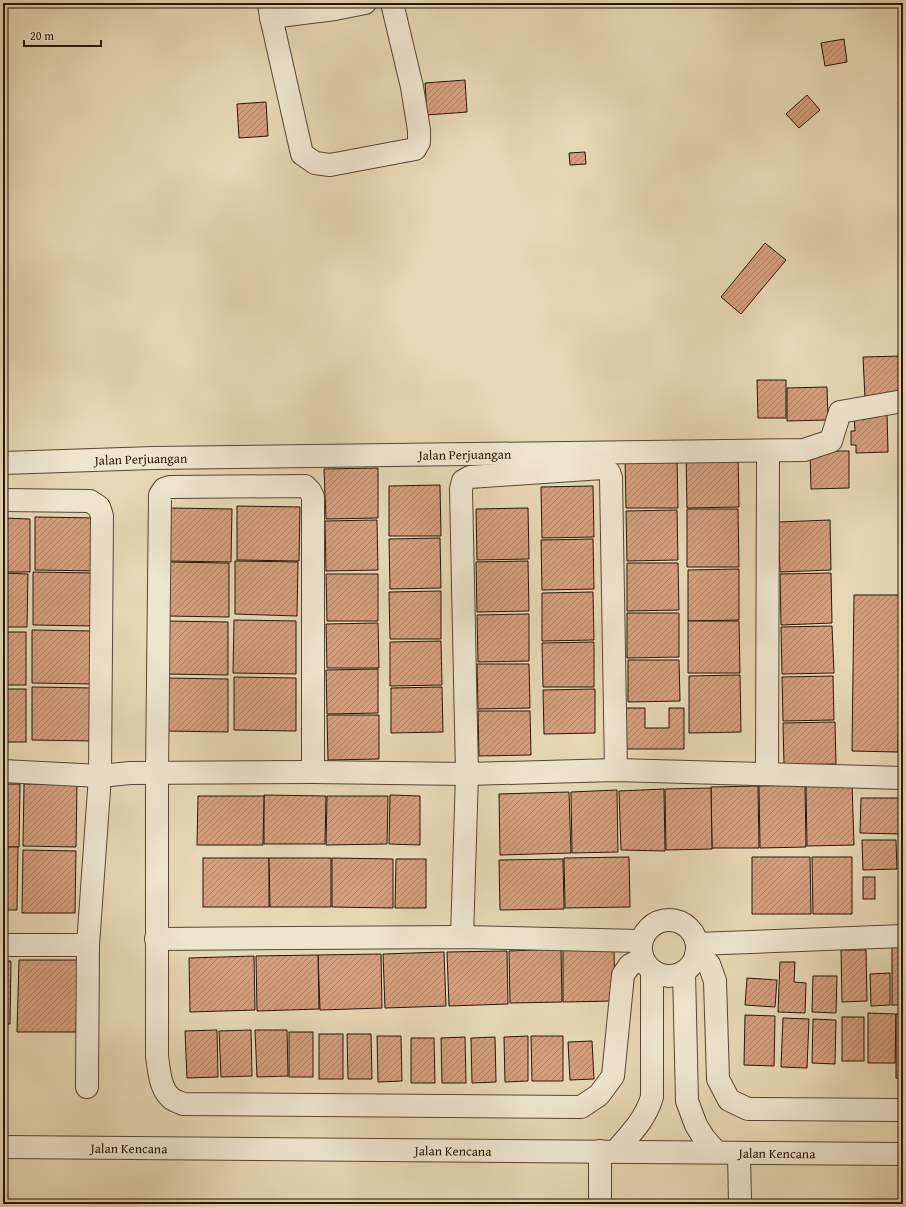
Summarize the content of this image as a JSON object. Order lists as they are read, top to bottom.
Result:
{
  "streets": {
    "street": ["Jalan Perjuangan", "Jalan Kencana"]
  },
  "scale_bar": "20 m"
}
